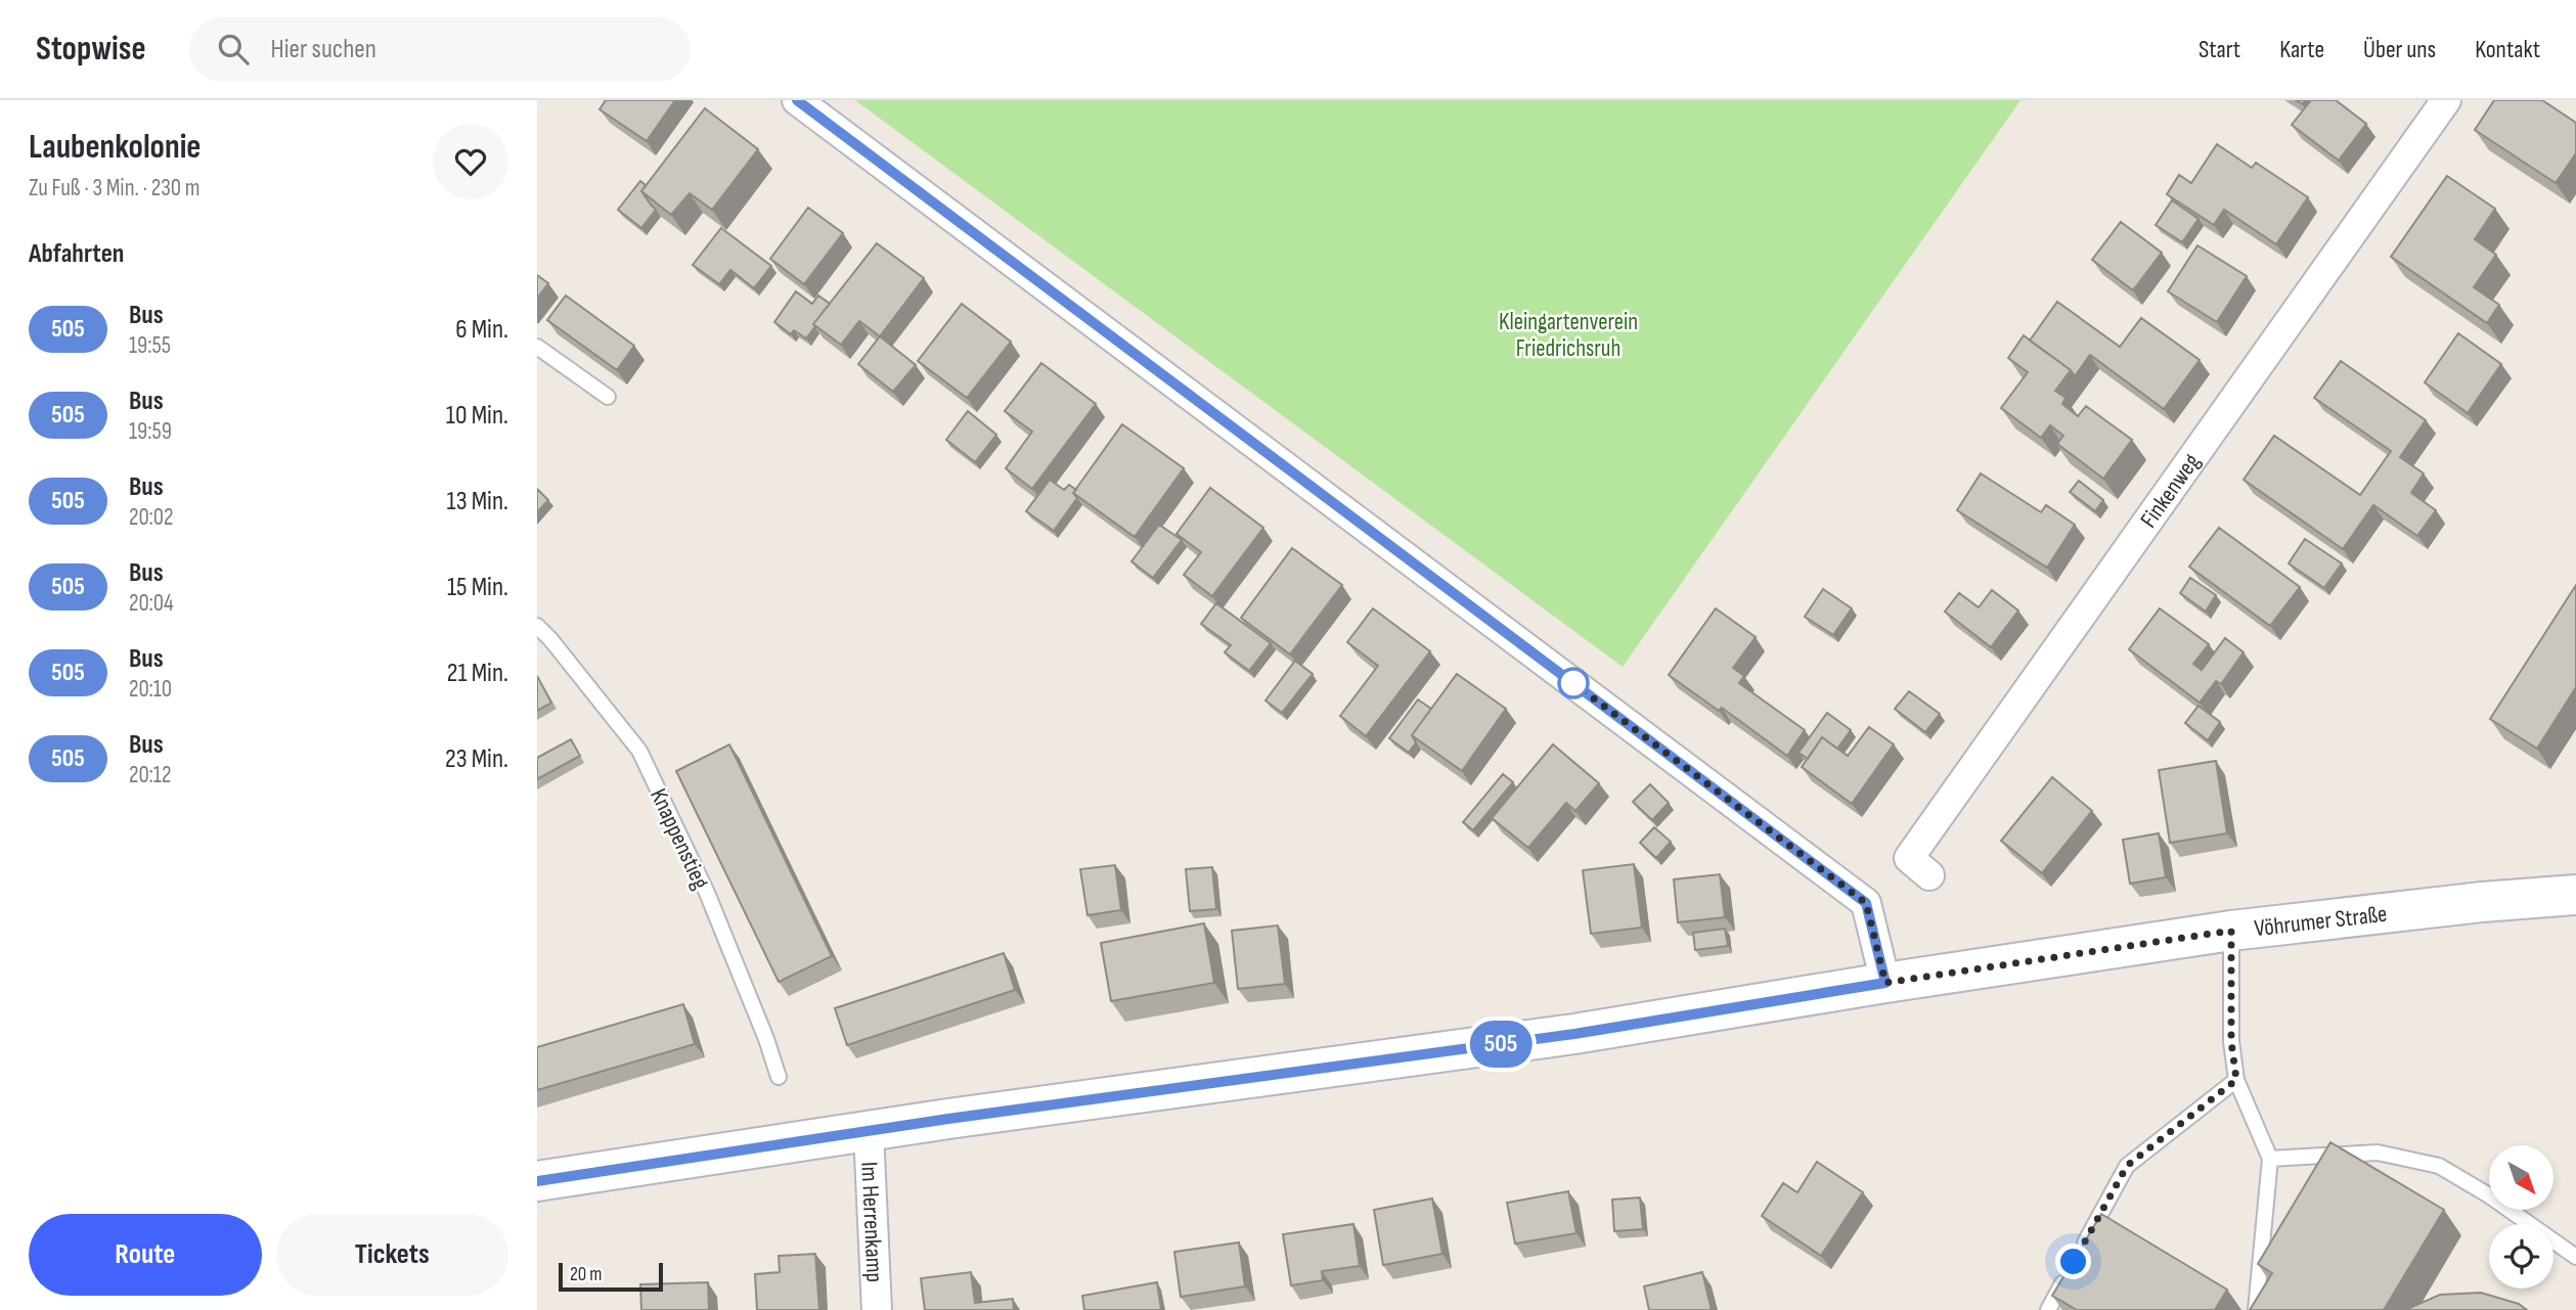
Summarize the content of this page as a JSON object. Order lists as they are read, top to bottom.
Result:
{
  "streets": {
    "main road": ["Vöhrumer Straße"],
    "street": ["Finkenweg", "Im Herrenkamp"],
    "lane": ["Knappenstieg"]
  },
  "crossings": [
    ["Vöhrumer Straße", "Im Herrenkamp"]
  ],
  "parks": ["Kleingartenverein Friedrichsruh"],
  "lines": ["bus line 505"],
  "scale_bar": "20 m",
  "north": "bottom right",
  "page": {
    "header": "Stopwise",
    "search": "Hier suchen",
    "nav": [
      "Start",
      "Karte",
      "Über uns",
      "Kontakt"
    ],
    "heading": [
      ["Laubenkolonie", "Zu Fuß · 3 Min. · 230 m"],
      "Abfahrten"
    ],
    "on_map": "505",
    "list": [
      {
        "mark": "505",
        "name": "Bus",
        "note": "19:55",
        "value": "6 Min."
      },
      {
        "mark": "505",
        "name": "Bus",
        "note": "19:59",
        "value": "10 Min."
      },
      {
        "mark": "505",
        "name": "Bus",
        "note": "20:02",
        "value": "13 Min."
      },
      {
        "mark": "505",
        "name": "Bus",
        "note": "20:04",
        "value": "15 Min."
      },
      {
        "mark": "505",
        "name": "Bus",
        "note": "20:10",
        "value": "21 Min."
      },
      {
        "mark": "505",
        "name": "Bus",
        "note": "20:12",
        "value": "23 Min."
      }
    ],
    "buttons": ["Route", "Tickets"],
    "scale": "20 m"
  }
}
